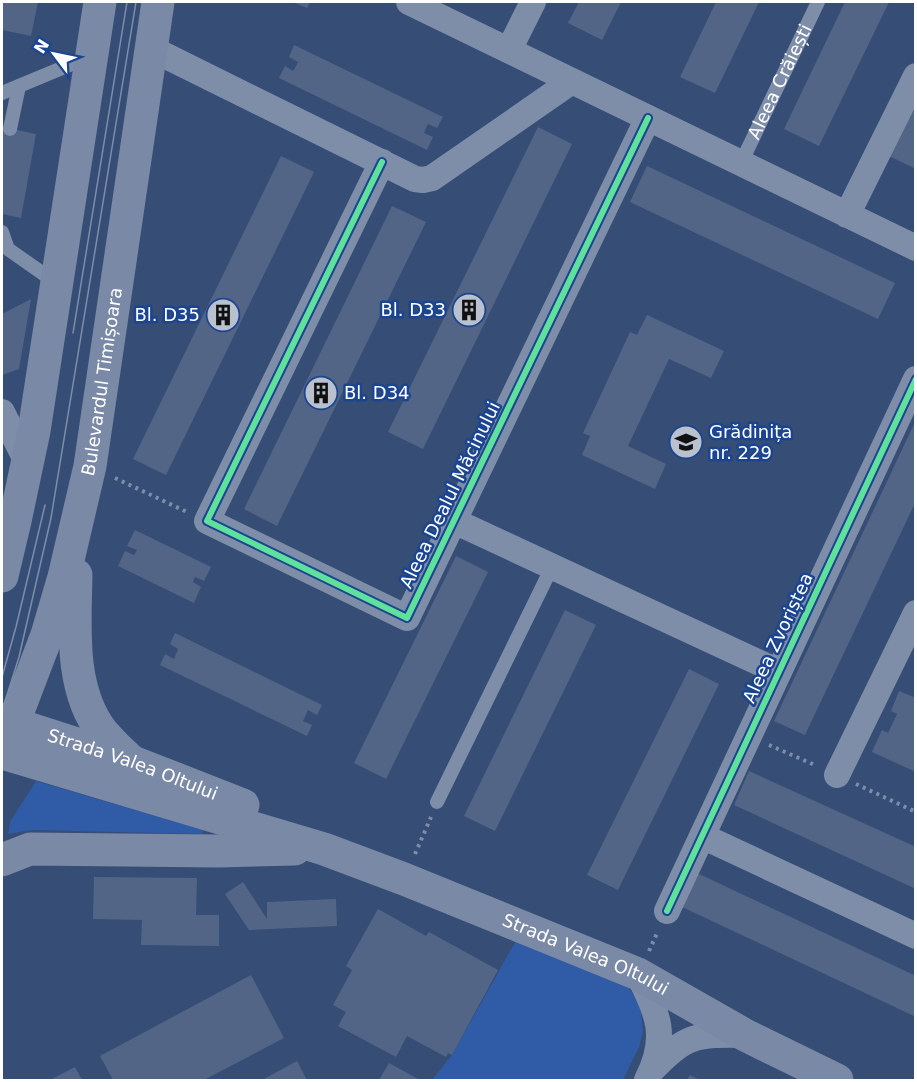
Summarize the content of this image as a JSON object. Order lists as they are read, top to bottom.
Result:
{
  "streets": {
    "main road": ["Bulevardul Timișoara", "Strada Valea Oltului"],
    "street": ["Aleea Dealul Măcinului", "Aleea Zvoriștea"],
    "lane": ["Aleea Crăiești"]
  },
  "crossings": [
    ["Bulevardul Timișoara", "Strada Valea Oltului"]
  ],
  "places": {
    "building": ["Bl. D33", "Bl. D35", "Bl. D34"],
    "school or university": ["Grădinița nr. 229"]
  },
  "north": "top left"
}
